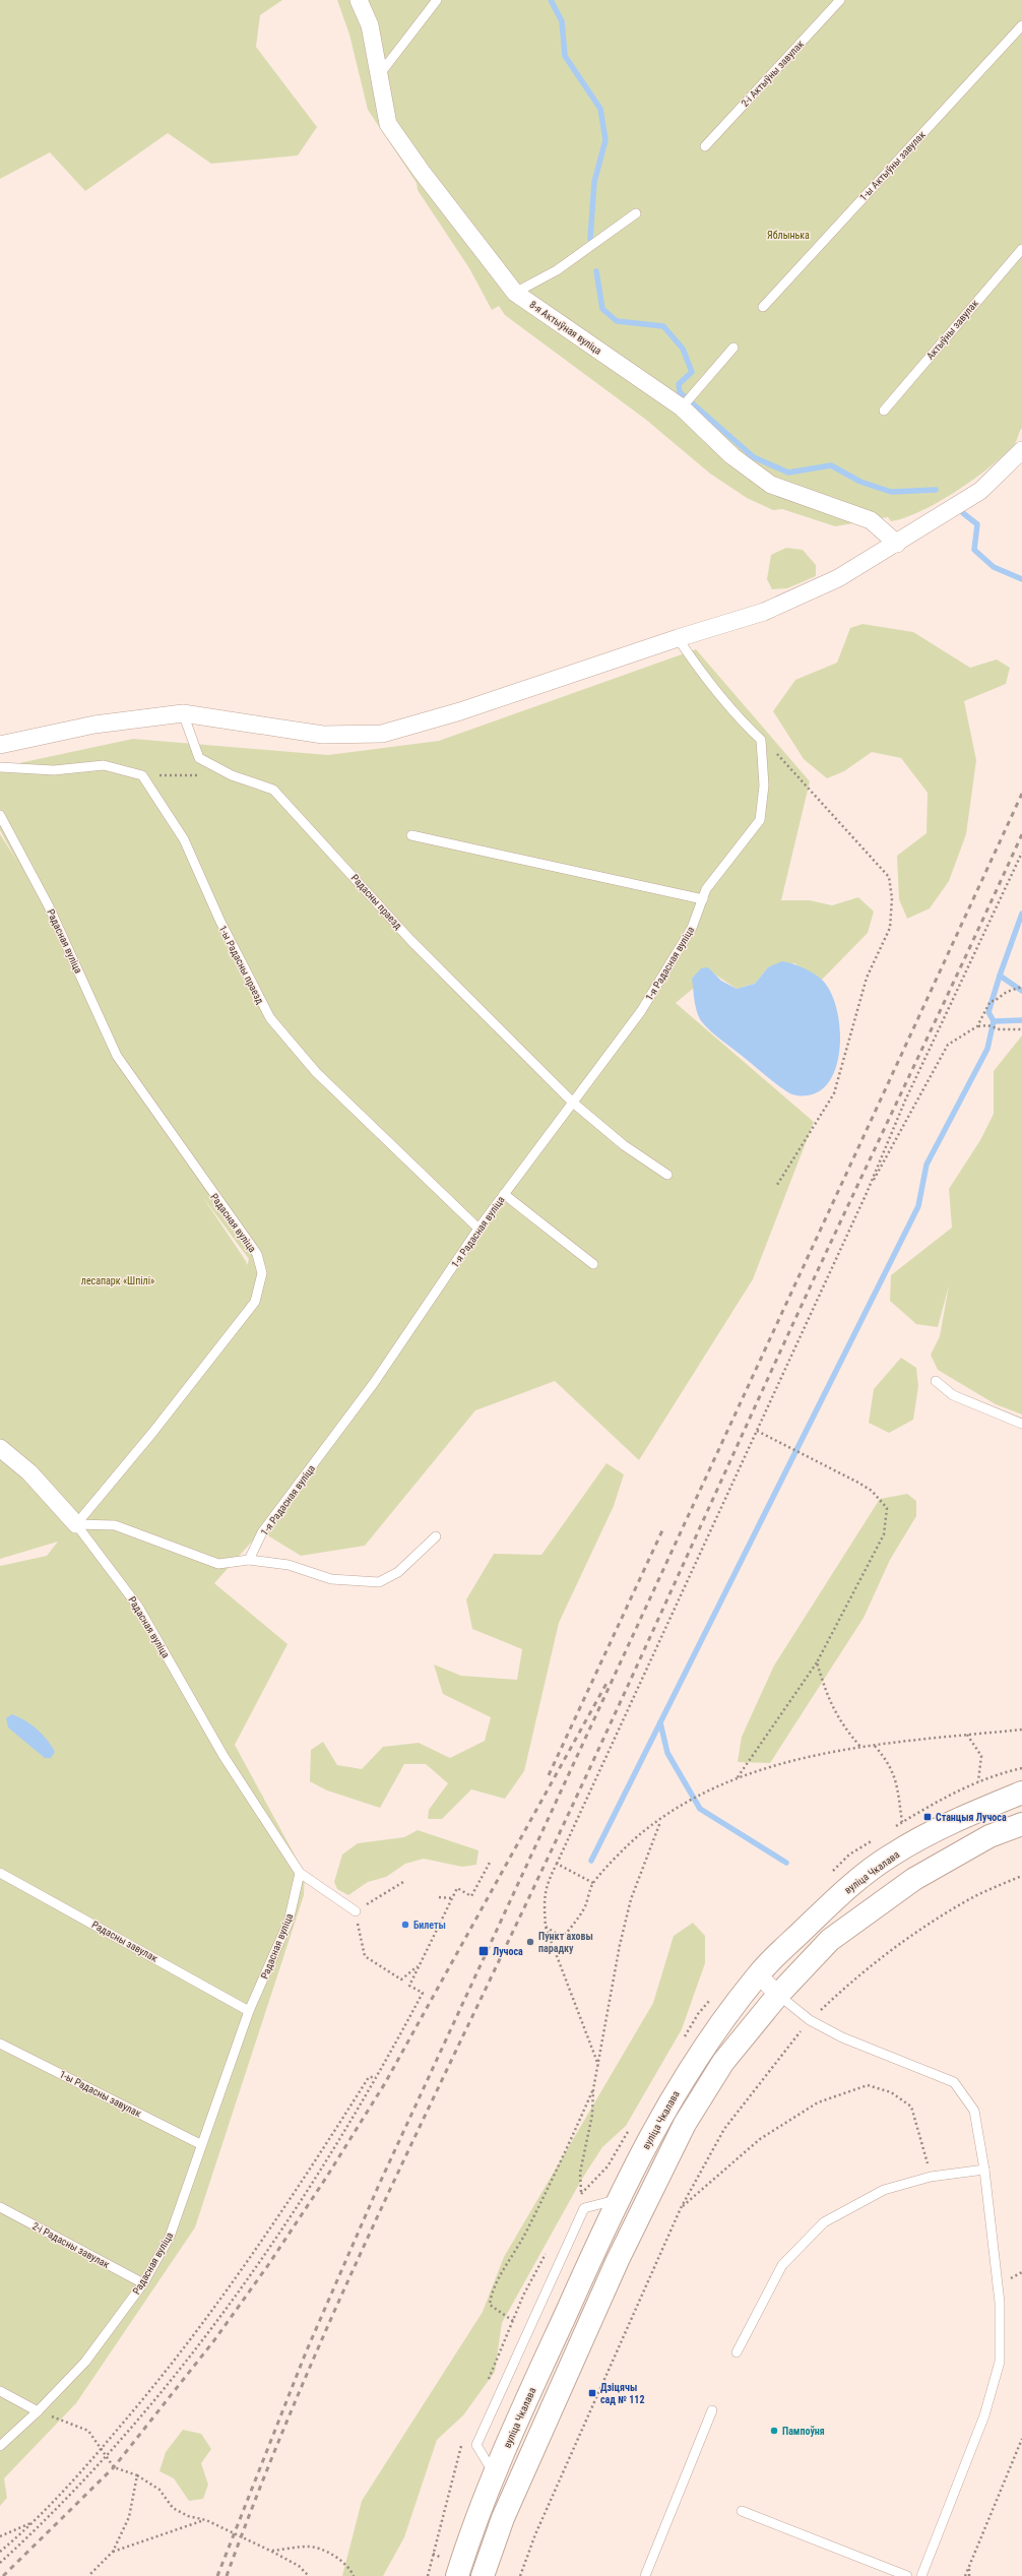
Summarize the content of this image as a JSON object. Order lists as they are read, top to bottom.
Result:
{
  "streets": {
    "main road": ["вуліца Чкалава"],
    "street": ["8-я Актыўная вуліца"],
    "lane": [
      "2-і Актыўны завулак",
      "1-ы Актыўны завулак",
      "Актыўны завулак",
      "Радасны праезд",
      "Радасная вуліца",
      "1-я Радасная вуліца",
      "1-ы Радасны праезд",
      "Радасны завулак",
      "1-ы Радасны завулак",
      "2-і Радасны завулак"
    ]
  },
  "crossings": [
    ["Радасны праезд", "1-я Радасная вуліца"],
    ["Радасная вуліца", "Радасны завулак"],
    ["Радасная вуліца", "1-ы Радасны завулак"],
    ["Радасная вуліца", "2-і Радасны завулак"],
    ["1-я Радасная вуліца", "1-ы Радасны праезд"]
  ],
  "parks": ["Яблынька", "лесапарк «Шпілі»"],
  "places": {
    "transit": ["Станцыя Лучоса", "Лучоса", "Дзіцячы сад № 112"],
    "other": ["Билеты", "Пункт аховы парадку", "Пампоўня"]
  }
}
